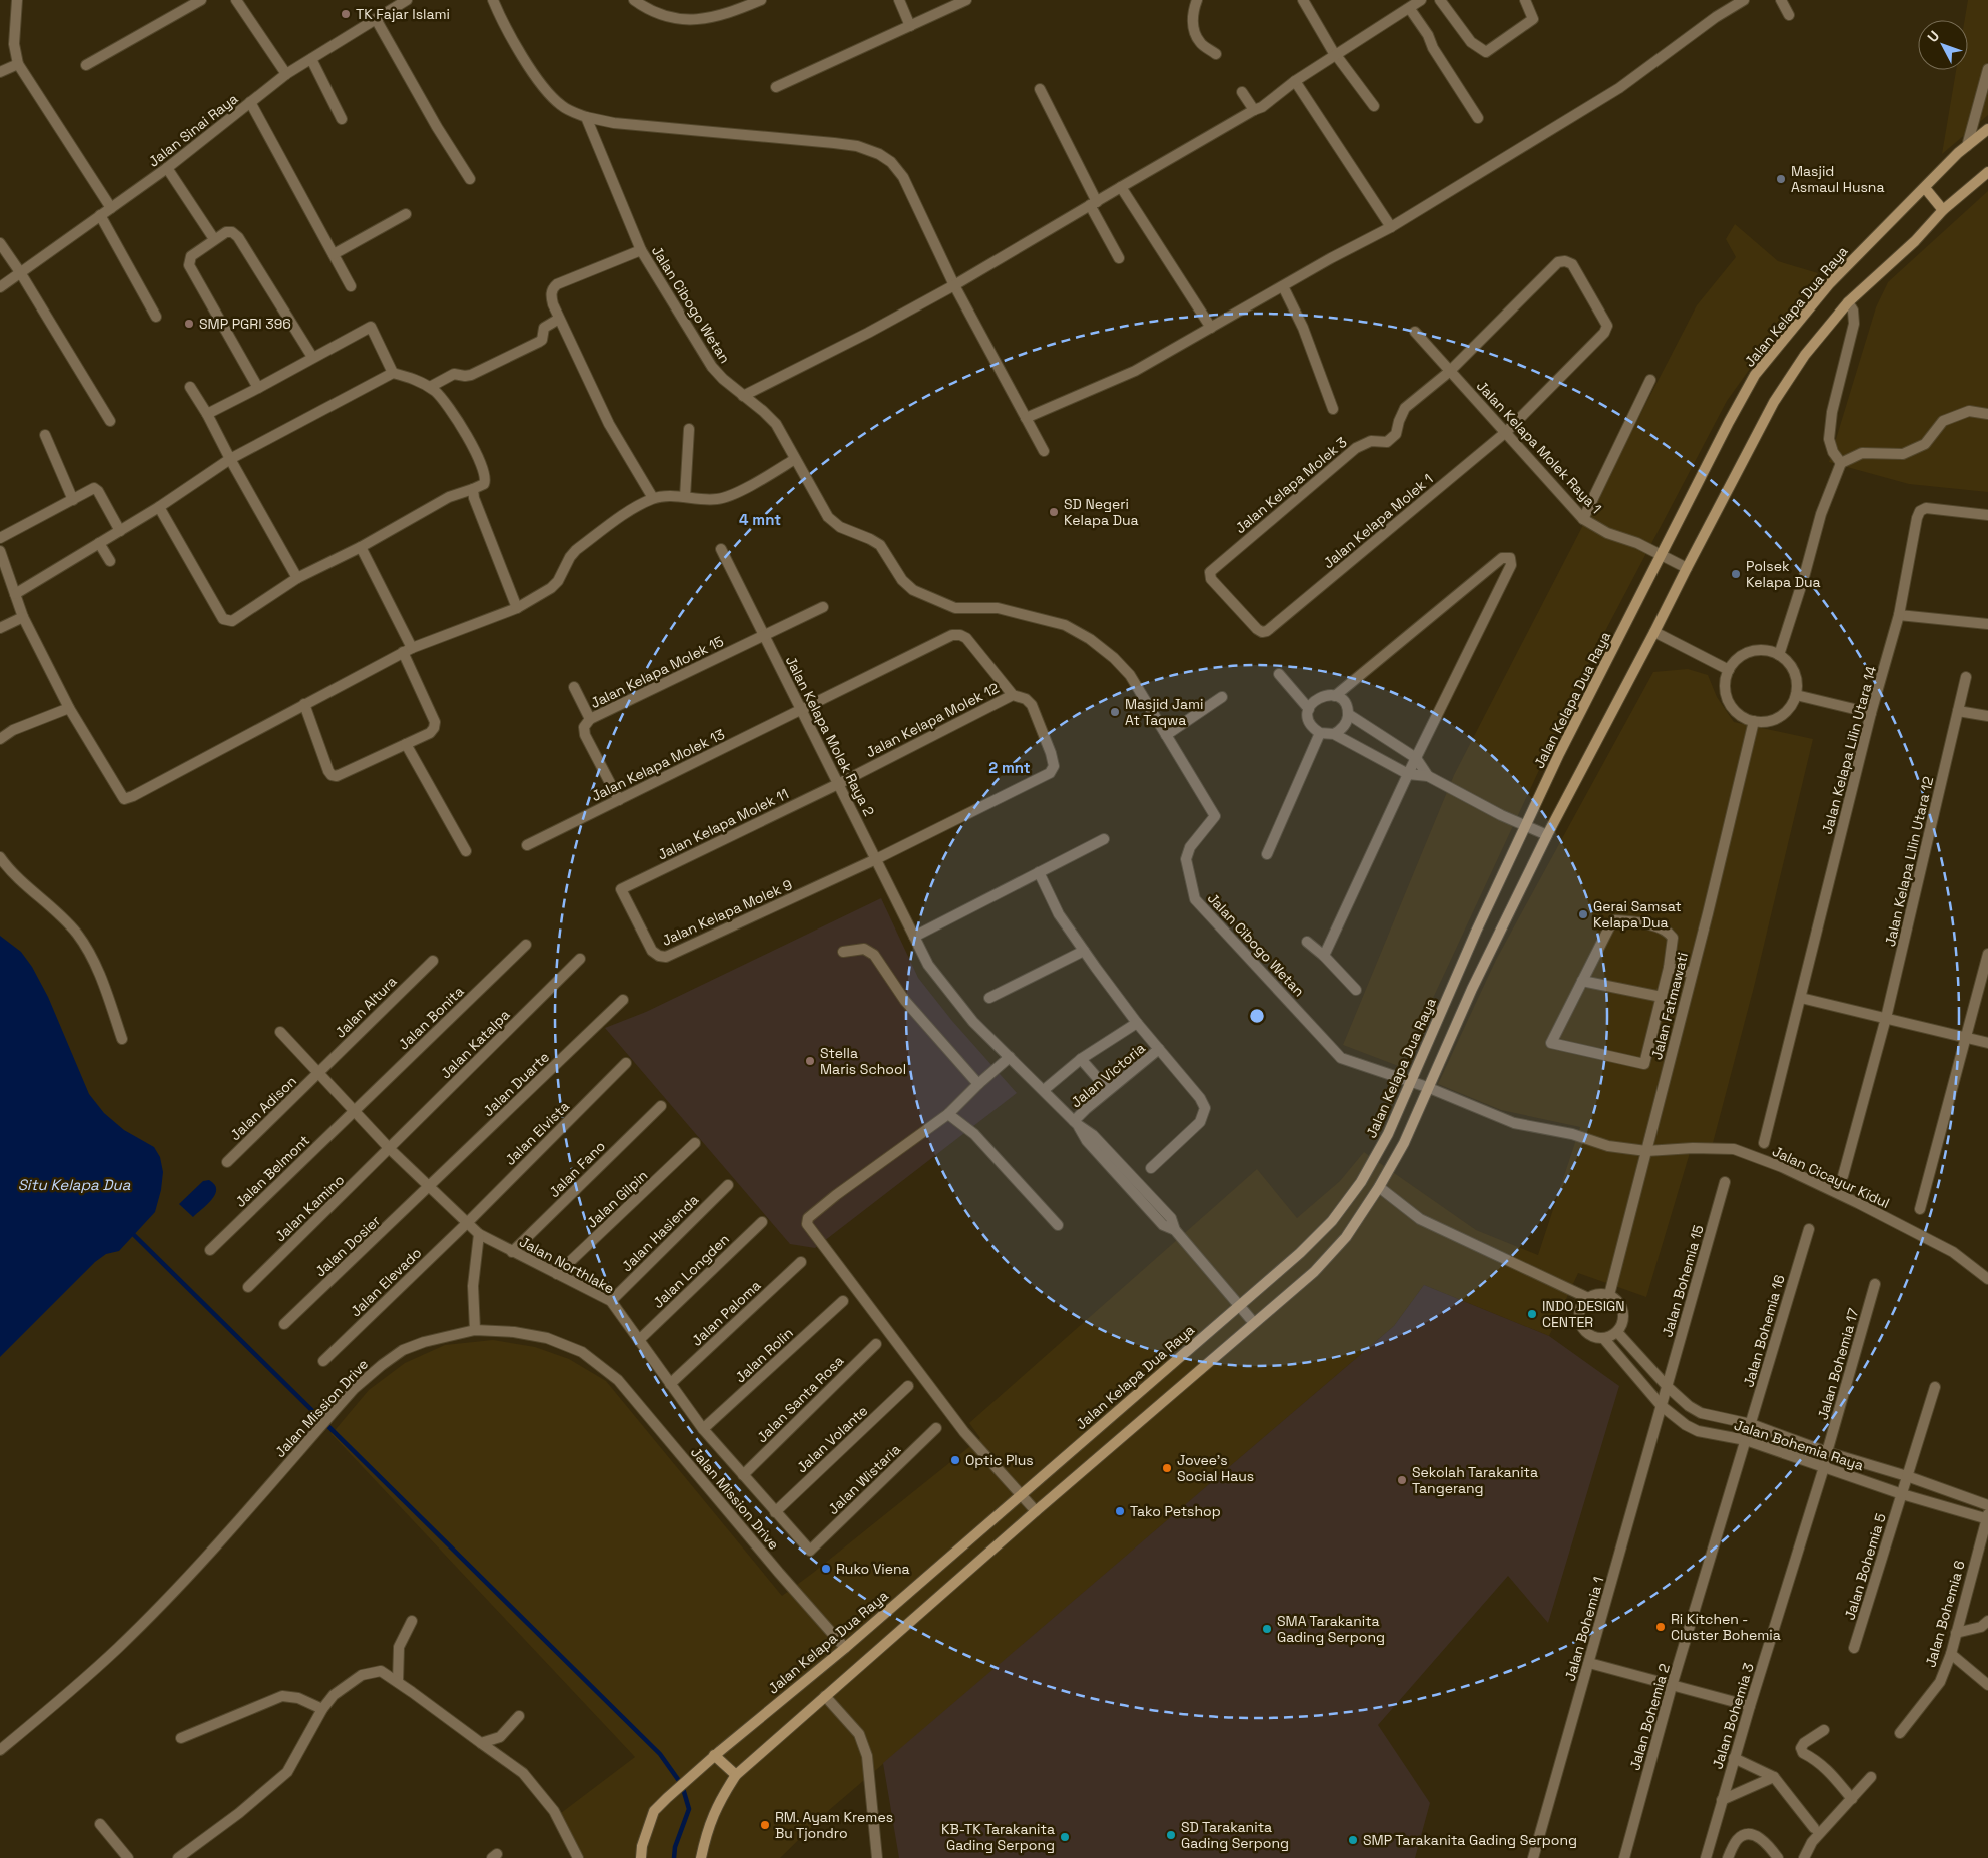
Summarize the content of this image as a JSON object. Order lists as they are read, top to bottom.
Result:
{
  "streets": {
    "main road": ["Jalan Kelapa Dua Raya"],
    "street": [
      "Jalan Sinai Raya",
      "Jalan Cibogo Wetan",
      "Jalan Kelapa Molek Raya 1",
      "Jalan Kelapa Molek 3",
      "Jalan Kelapa Molek 1",
      "Jalan Kelapa Molek 15",
      "Jalan Kelapa Molek 12",
      "Jalan Kelapa Molek Raya 2",
      "Jalan Kelapa Lilin Utara 14",
      "Jalan Kelapa Molek 13",
      "Jalan Kelapa Molek 11",
      "Jalan Kelapa Lilin Utara 12",
      "Jalan Kelapa Molek 9",
      "Jalan Fatmawati",
      "Jalan Altura",
      "Jalan Bonita",
      "Jalan Katalpa",
      "Jalan Victoria",
      "Jalan Duarte",
      "Jalan Adison",
      "Jalan Elvista",
      "Jalan Fano",
      "Jalan Belmont",
      "Jalan Cicayur Kidul",
      "Jalan Gilpin",
      "Jalan Kamino",
      "Jalan Hasienda",
      "Jalan Dosier",
      "Jalan Northlake",
      "Jalan Longden",
      "Jalan Bohemia 15",
      "Jalan Elevado",
      "Jalan Paloma",
      "Jalan Bohemia 16",
      "Jalan Rolin",
      "Jalan Bohemia 17",
      "Jalan Santa Rosa",
      "Jalan Mission Drive",
      "Jalan Volante",
      "Jalan Bohemia Raya",
      "Jalan Wistaria",
      "Jalan Bohemia 5",
      "Jalan Bohemia 6",
      "Jalan Bohemia 1",
      "Jalan Bohemia 3",
      "Jalan Bohemia 2"
    ]
  },
  "crossings": [
    ["Jalan Cibogo Wetan", "Jalan Kelapa Dua Raya"],
    ["Jalan Cibogo Wetan", "Jalan Cicayur Kidul"],
    ["Jalan Kelapa Dua Raya", "Jalan Kelapa Molek Raya 1"],
    ["Jalan Kelapa Dua Raya", "Jalan Kelapa Molek Raya 2"],
    ["Jalan Kelapa Dua Raya", "Jalan Mission Drive"],
    ["Jalan Kelapa Molek Raya 1", "Jalan Kelapa Molek 3"],
    ["Jalan Kelapa Molek Raya 1", "Jalan Kelapa Molek 1"],
    ["Jalan Kelapa Molek 3", "Jalan Kelapa Molek 1"],
    ["Jalan Kelapa Molek 15", "Jalan Kelapa Molek Raya 2"],
    ["Jalan Kelapa Molek 15", "Jalan Kelapa Molek 13"],
    ["Jalan Kelapa Molek 12", "Jalan Kelapa Molek Raya 2"],
    ["Jalan Kelapa Molek 12", "Jalan Kelapa Molek 13"],
    ["Jalan Kelapa Molek 12", "Jalan Kelapa Molek 11"],
    ["Jalan Kelapa Molek 12", "Jalan Kelapa Molek 9"],
    ["Jalan Kelapa Molek Raya 2", "Jalan Kelapa Molek 13"],
    ["Jalan Kelapa Molek Raya 2", "Jalan Kelapa Molek 11"],
    ["Jalan Kelapa Molek Raya 2", "Jalan Kelapa Molek 9"],
    ["Jalan Kelapa Molek Raya 2", "Jalan Victoria"],
    ["Jalan Kelapa Molek 13", "Jalan Kelapa Molek 9"],
    ["Jalan Kelapa Molek 11", "Jalan Kelapa Molek 9"],
    ["Jalan Fatmawati", "Jalan Cicayur Kidul"],
    ["Jalan Fatmawati", "Jalan Bohemia Raya"],
    ["Jalan Altura", "Jalan Adison"],
    ["Jalan Altura", "Jalan Northlake"],
    ["Jalan Bonita", "Jalan Belmont"],
    ["Jalan Bonita", "Jalan Northlake"],
    ["Jalan Katalpa", "Jalan Kamino"],
    ["Jalan Katalpa", "Jalan Northlake"],
    ["Jalan Duarte", "Jalan Dosier"],
    ["Jalan Duarte", "Jalan Northlake"],
    ["Jalan Adison", "Jalan Northlake"],
    ["Jalan Elvista", "Jalan Northlake"],
    ["Jalan Elvista", "Jalan Elevado"],
    ["Jalan Fano", "Jalan Northlake"],
    ["Jalan Belmont", "Jalan Northlake"],
    ["Jalan Gilpin", "Jalan Northlake"],
    ["Jalan Kamino", "Jalan Northlake"],
    ["Jalan Hasienda", "Jalan Northlake"],
    ["Jalan Dosier", "Jalan Northlake"],
    ["Jalan Northlake", "Jalan Longden"],
    ["Jalan Northlake", "Jalan Elevado"],
    ["Jalan Northlake", "Jalan Paloma"],
    ["Jalan Northlake", "Jalan Rolin"],
    ["Jalan Northlake", "Jalan Santa Rosa"],
    ["Jalan Northlake", "Jalan Volante"],
    ["Jalan Northlake", "Jalan Wistaria"],
    ["Jalan Bohemia 15", "Jalan Bohemia Raya"],
    ["Jalan Bohemia 15", "Jalan Bohemia 1"],
    ["Jalan Bohemia 16", "Jalan Bohemia Raya"],
    ["Jalan Bohemia 16", "Jalan Bohemia 2"],
    ["Jalan Bohemia 17", "Jalan Bohemia Raya"],
    ["Jalan Bohemia 17", "Jalan Bohemia 3"],
    ["Jalan Bohemia Raya", "Jalan Bohemia 5"],
    ["Jalan Bohemia Raya", "Jalan Bohemia 6"],
    ["Jalan Bohemia Raya", "Jalan Bohemia 1"],
    ["Jalan Bohemia Raya", "Jalan Bohemia 3"],
    ["Jalan Bohemia Raya", "Jalan Bohemia 2"]
  ],
  "water": ["Situ Kelapa Dua"],
  "places": [
    "TK Fajar Islami",
    "Masjid Asmaul Husna",
    "SMP PGRI 396",
    "SD Negeri Kelapa Dua",
    "Polsek Kelapa Dua",
    "Masjid Jami At Taqwa",
    "Gerai Samsat Kelapa Dua",
    "Stella Maris School",
    "INDO DESIGN CENTER",
    "Optic Plus",
    "Jovee's Social Haus",
    "Sekolah Tarakanita Tangerang",
    "Tako Petshop",
    "Ruko Viena",
    "Ri Kitchen - Cluster Bohemia",
    "SMA Tarakanita Gading Serpong",
    "RM. Ayam Kremes Bu Tjondro",
    "SD Tarakanita Gading Serpong",
    "KB-TK Tarakanita Gading Serpong",
    "SMP Tarakanita Gading Serpong"
  ],
  "north": "top left",
  "rings": ["4 mnt", "2 mnt"]
}
